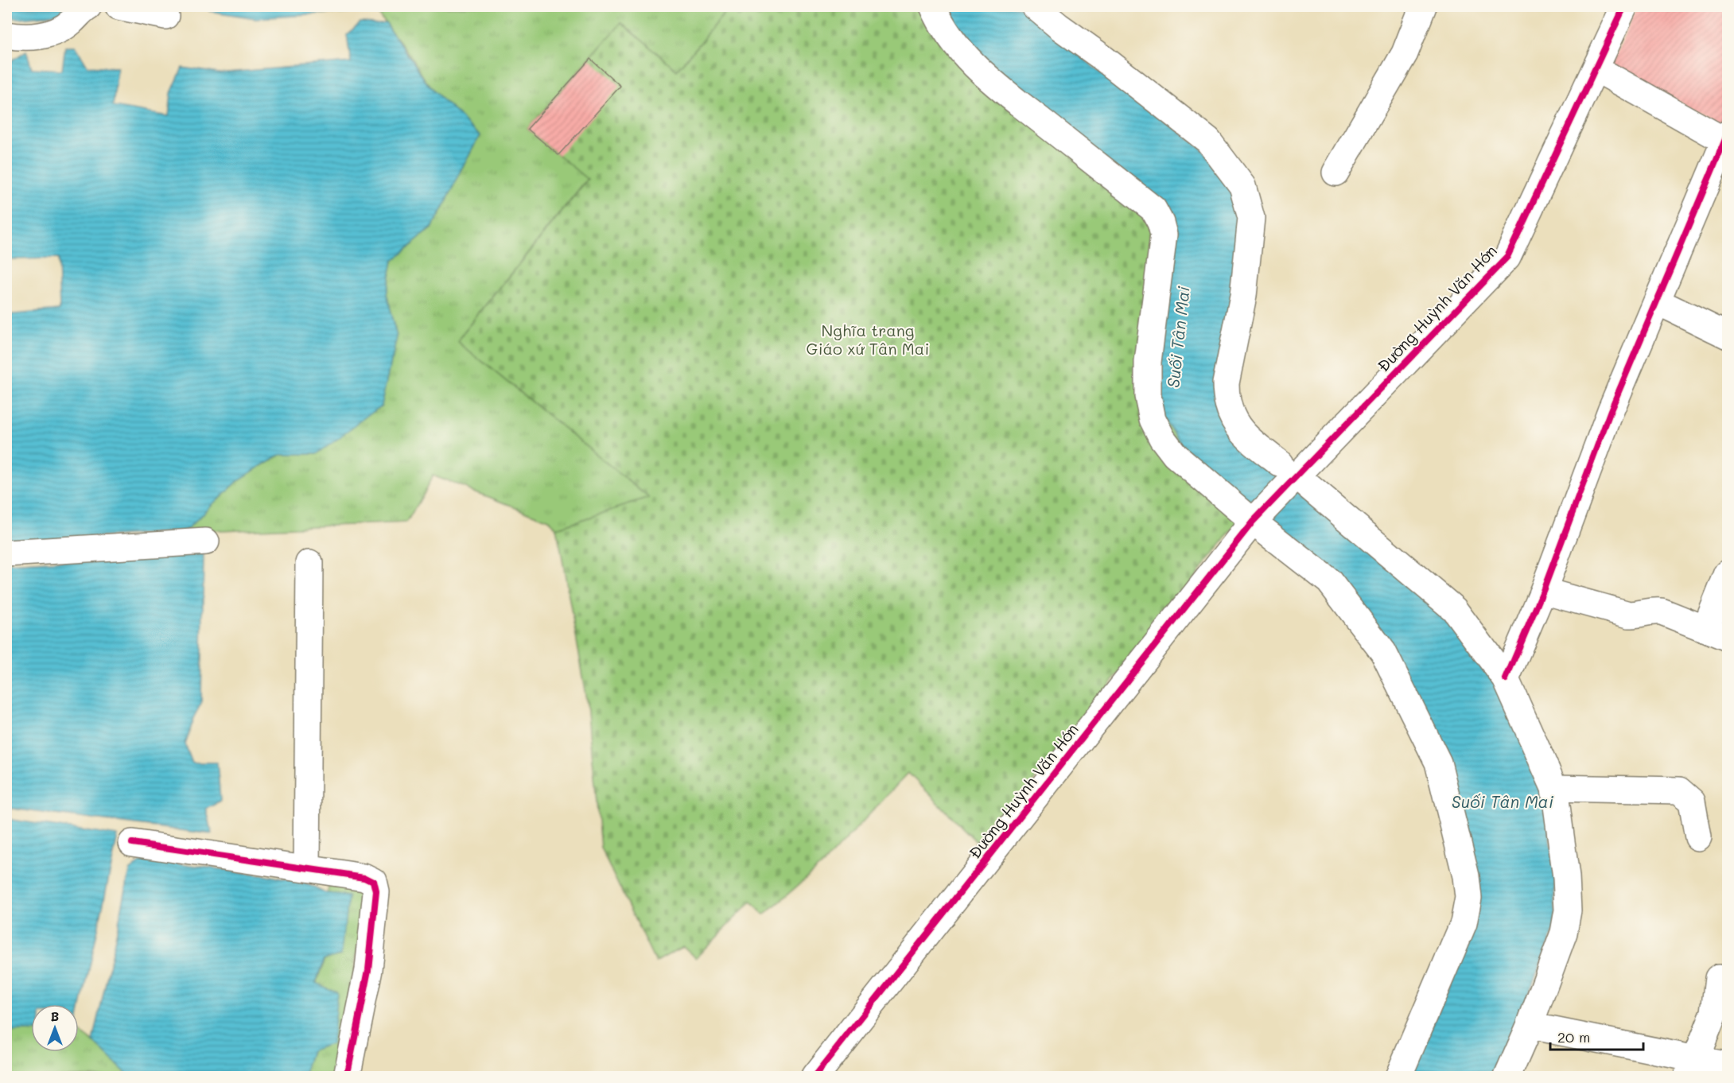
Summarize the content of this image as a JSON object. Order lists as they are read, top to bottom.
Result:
{
  "streets": {
    "street": ["Đường Huỳnh Văn Hớn"]
  },
  "water": ["Suối Tân Mai"],
  "parks": ["Nghĩa trang Giáo xứ Tân Mai"],
  "scale_bar": "20 m",
  "north": "top"
}
